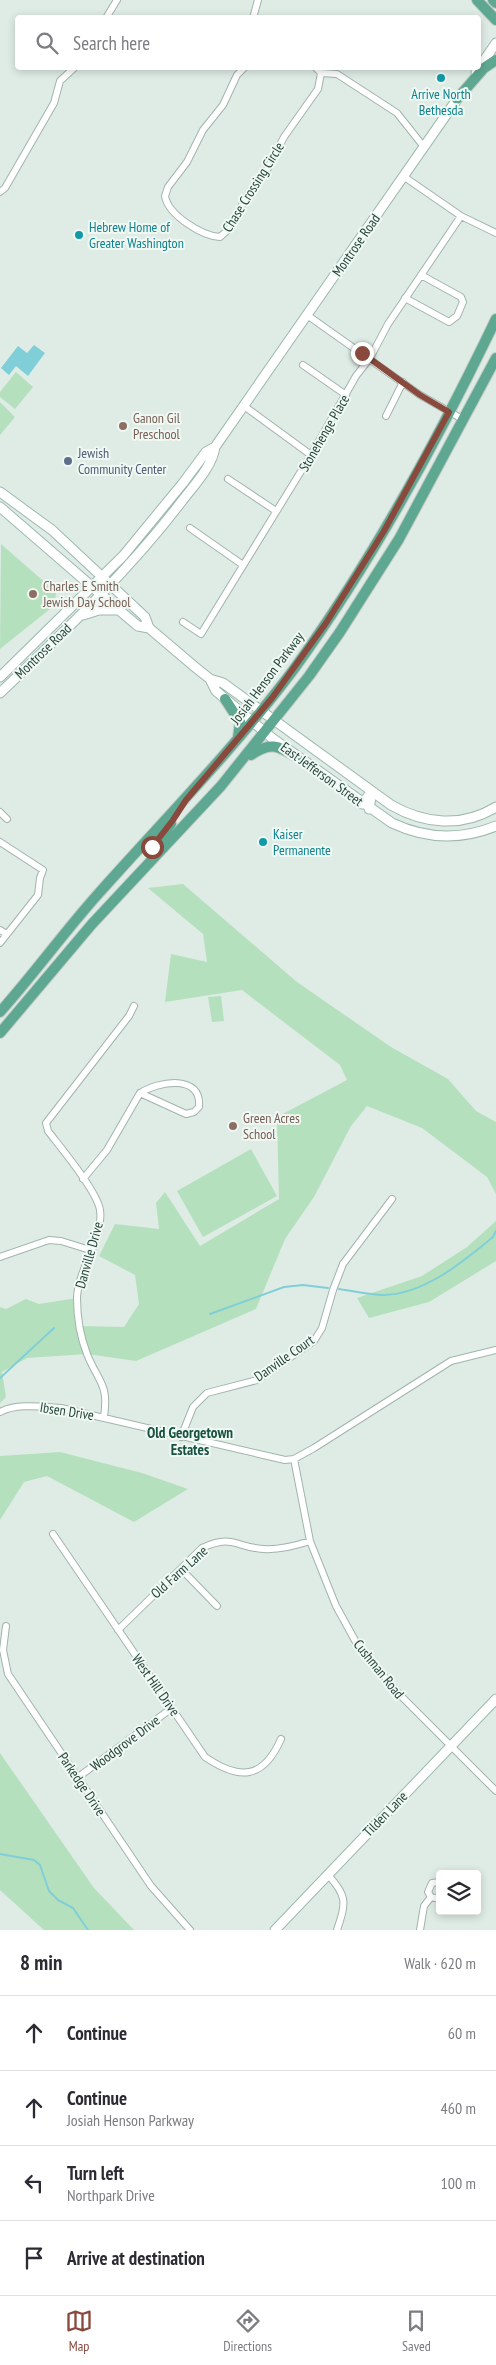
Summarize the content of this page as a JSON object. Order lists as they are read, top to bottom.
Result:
{
  "streets": {
    "main road": ["Josiah Henson Parkway"],
    "street": [
      "Chase Crossing Circle",
      "Montrose Road",
      "Stonehenge Place",
      "East Jefferson Street",
      "Danville Drive",
      "Danville Court",
      "Ibsen Drive",
      "Old Farm Lane",
      "Cushman Road",
      "West Hill Drive",
      "Woodgrove Drive",
      "Parkedge Drive",
      "Tilden Lane"
    ]
  },
  "crossings": [
    ["Montrose Road", "East Jefferson Street"],
    ["Josiah Henson Parkway", "East Jefferson Street"],
    ["Danville Drive", "Ibsen Drive"],
    ["Old Farm Lane", "Cushman Road"],
    ["Old Farm Lane", "West Hill Drive"],
    ["Cushman Road", "Tilden Lane"],
    ["West Hill Drive", "Woodgrove Drive"],
    ["Woodgrove Drive", "Parkedge Drive"]
  ],
  "districts": ["Old Georgetown Estates"],
  "places": [
    "Arrive North Bethesda",
    "Hebrew Home of Greater Washington",
    "Ganon Gil Preschool",
    "Jewish Community Center",
    "Charles E Smith Jewish Day School",
    "Kaiser Permanente",
    "Green Acres School"
  ],
  "page": {
    "search": "Search here",
    "heading": ["8 min", "Walk · 620 m"],
    "list": [
      ["Continue", "60 m"],
      ["Continue", "Josiah Henson Parkway", "460 m"],
      ["Turn left", "Northpark Drive", "100 m"],
      "Arrive at destination"
    ],
    "nav": ["Map", "Directions", "Saved"]
  }
}
